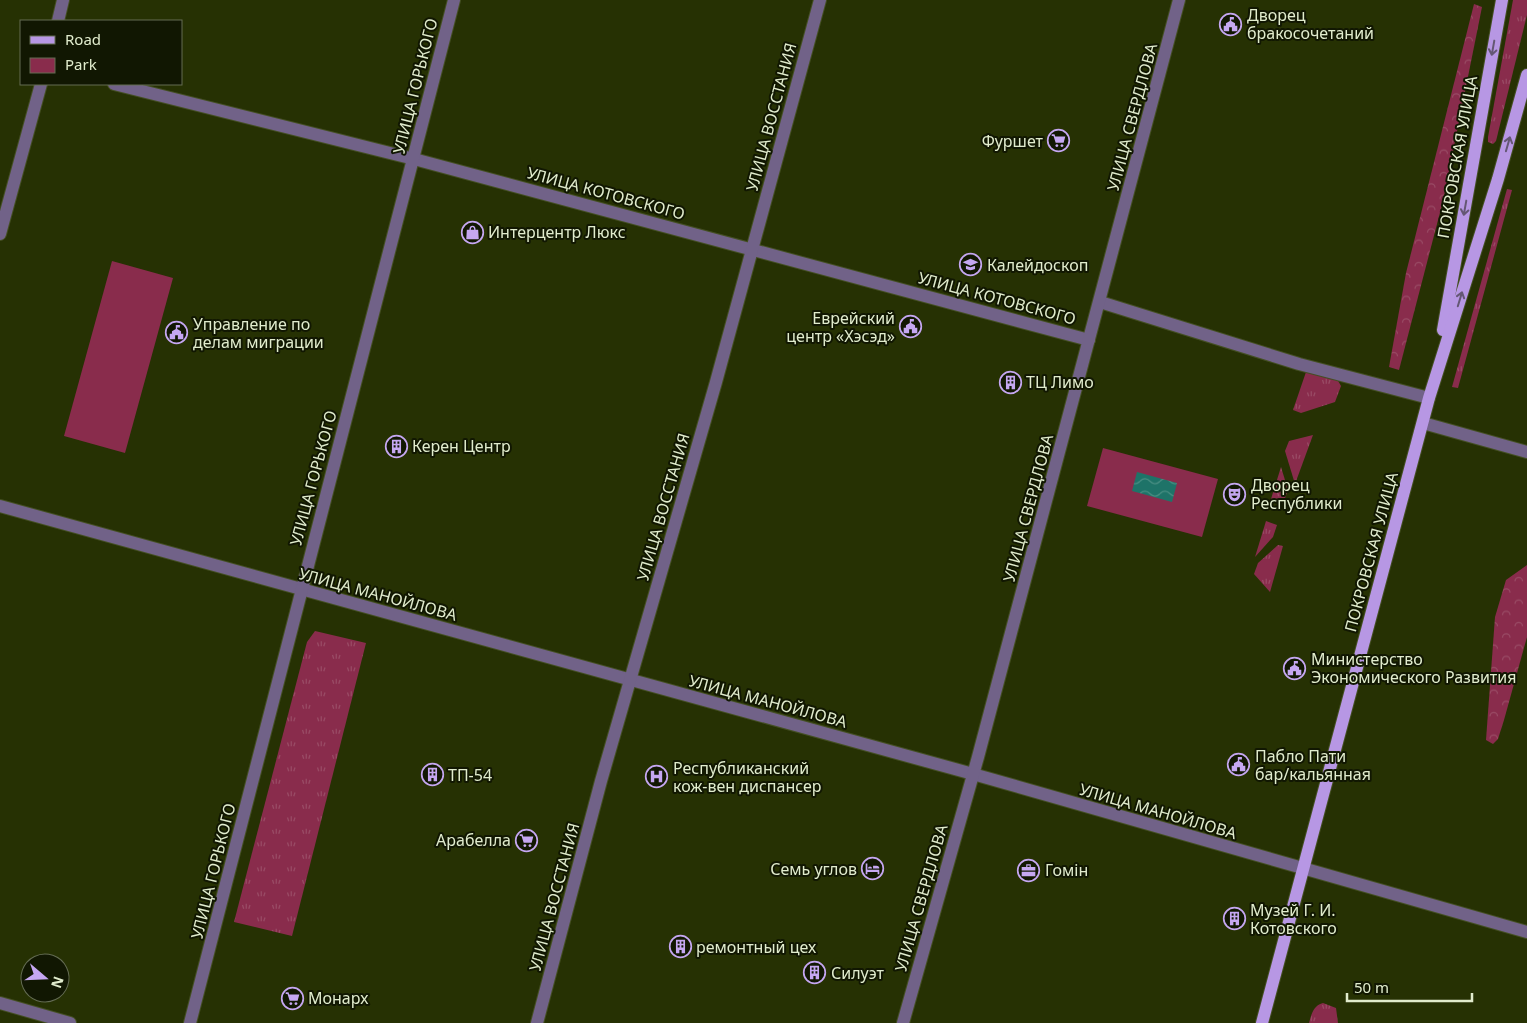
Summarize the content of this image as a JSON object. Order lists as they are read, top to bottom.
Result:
{
  "streets": {
    "main road": ["ПОКРОВСКАЯ УЛИЦА"],
    "street": [
      "УЛИЦА ГОРЬКОГО",
      "УЛИЦА ВОССТАНИЯ",
      "УЛИЦА СВЕРДЛОВА",
      "УЛИЦА КОТОВСКОГО",
      "УЛИЦА МАНОЙЛОВА"
    ]
  },
  "crossings": [
    ["УЛИЦА ГОРЬКОГО", "УЛИЦА КОТОВСКОГО"],
    ["УЛИЦА ГОРЬКОГО", "УЛИЦА МАНОЙЛОВА"],
    ["УЛИЦА ВОССТАНИЯ", "УЛИЦА КОТОВСКОГО"],
    ["УЛИЦА ВОССТАНИЯ", "УЛИЦА МАНОЙЛОВА"],
    ["УЛИЦА СВЕРДЛОВА", "УЛИЦА КОТОВСКОГО"],
    ["УЛИЦА СВЕРДЛОВА", "УЛИЦА МАНОЙЛОВА"],
    ["ПОКРОВСКАЯ УЛИЦА", "УЛИЦА КОТОВСКОГО"],
    ["ПОКРОВСКАЯ УЛИЦА", "УЛИЦА МАНОЙЛОВА"]
  ],
  "places": {
    "public building": [
      "Дворец бракосочетаний",
      "Еврейский центр «Хэсэд»",
      "Управление по делам миграции",
      "Министерство Экономического Развития",
      "Пабло Пати бар/кальянная"
    ],
    "supermarket": ["Фуршет", "Арабелла", "Монарх"],
    "shop": ["Интерцентр Люкс"],
    "school or university": ["Калейдоскоп"],
    "building": [
      "ТЦ Лимо",
      "Керен Центр",
      "ТП-54",
      "Музей Г. И. Котовского",
      "ремонтный цех",
      "Силуэт"
    ],
    "theatre": ["Дворец Республики"],
    "hospital": ["Республиканский кож-вен диспансер"],
    "hotel": ["Семь углов"],
    "office": ["Гомiн"]
  },
  "legend": ["Road", "Park"],
  "scale_bar": "50 m",
  "north": "right"
}
